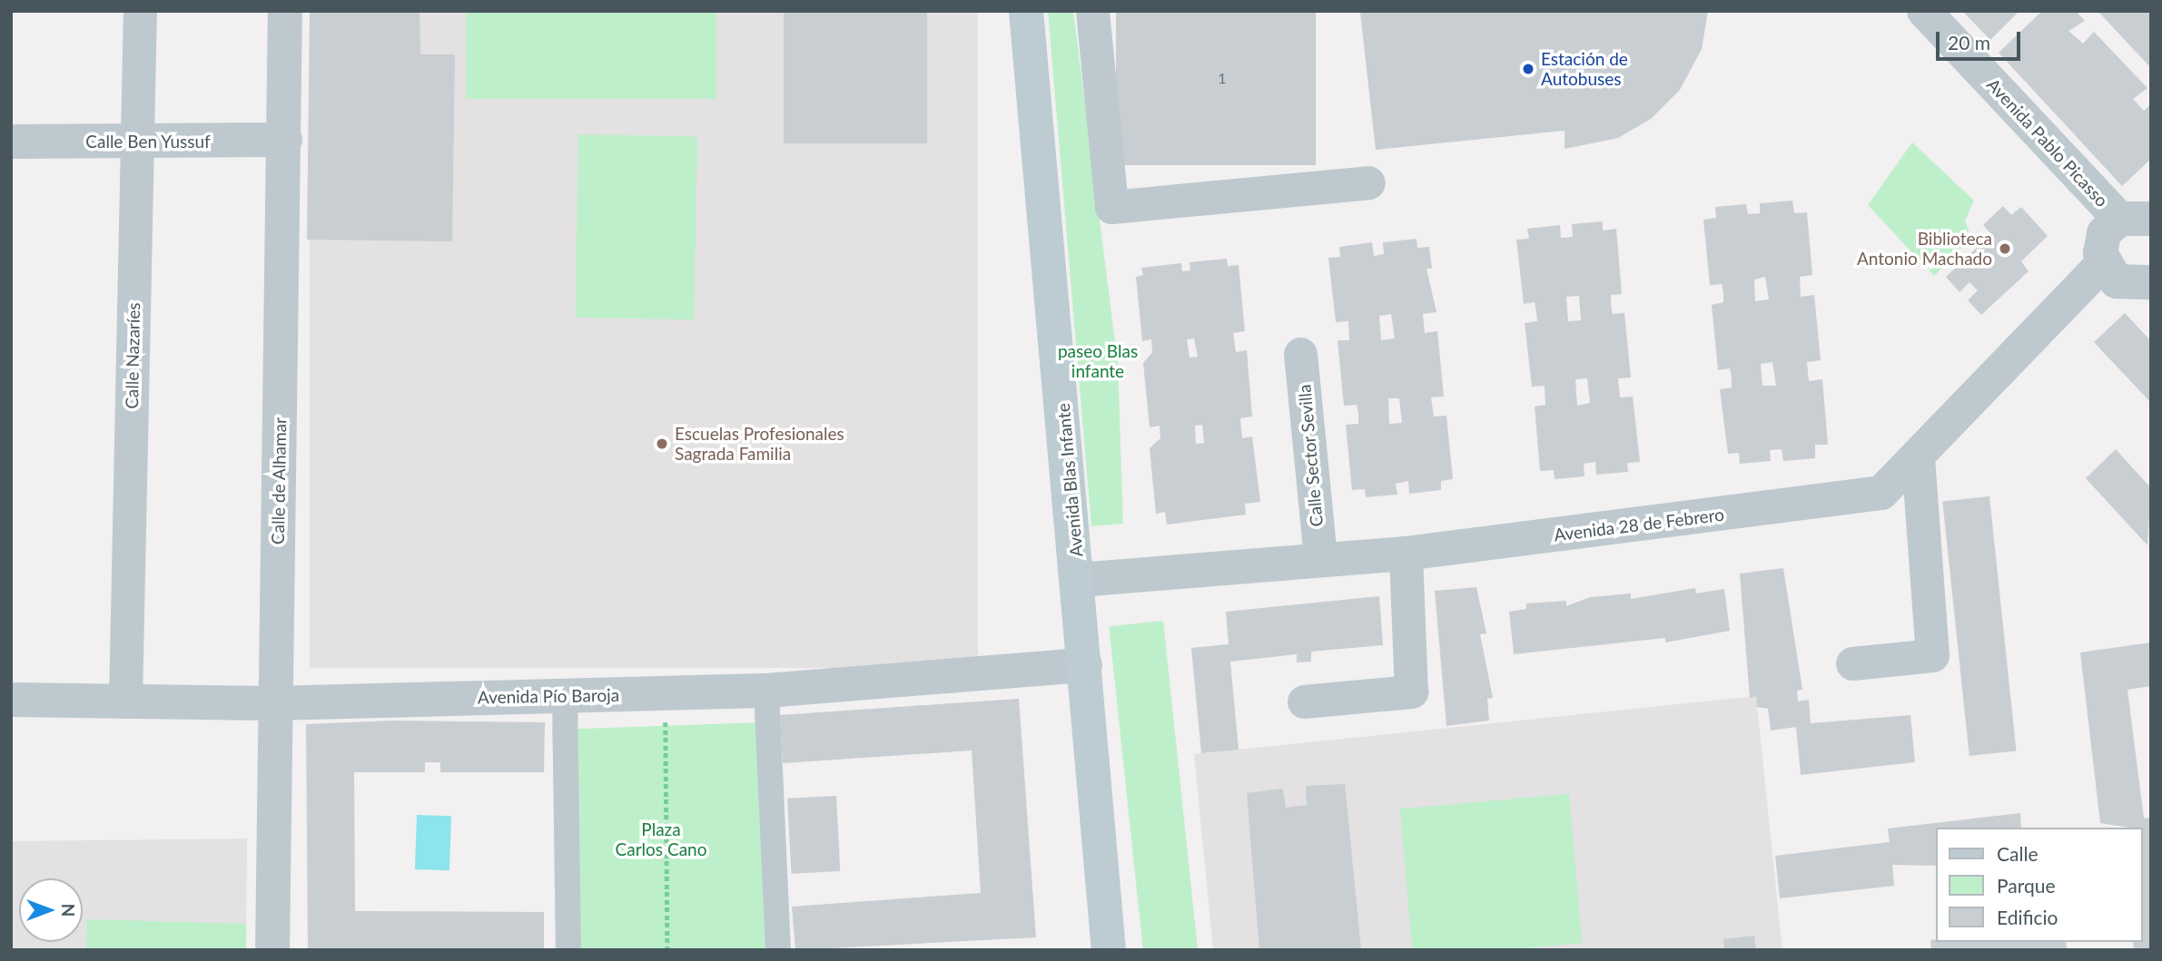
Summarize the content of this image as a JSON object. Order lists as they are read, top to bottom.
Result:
{
  "streets": {
    "main road": ["Avenida Blas Infante"],
    "street": [
      "Calle Ben Yussuf",
      "Avenida Pablo Picasso",
      "Calle Nazaríes",
      "Calle Sector Sevilla",
      "Calle de Alhamar",
      "Avenida 28 de Febrero",
      "Avenida Pío Baroja"
    ]
  },
  "crossings": [
    ["Calle Ben Yussuf", "Calle Nazaríes"],
    ["Calle Ben Yussuf", "Calle de Alhamar"],
    ["Calle Nazaríes", "Avenida Pío Baroja"],
    ["Calle Sector Sevilla", "Avenida 28 de Febrero"],
    ["Avenida Blas Infante", "Avenida 28 de Febrero"],
    ["Avenida Blas Infante", "Avenida Pío Baroja"],
    ["Calle de Alhamar", "Avenida Pío Baroja"]
  ],
  "parks": ["paseo Blas infante", "Plaza Carlos Cano"],
  "places": ["Estación de Autobuses", "Biblioteca Antonio Machado", "Escuelas Profesionales Sagrada Familia"],
  "house_numbers": ["1"],
  "legend": ["Calle", "Parque", "Edificio"],
  "scale_bar": "20 m",
  "north": "right"
}
